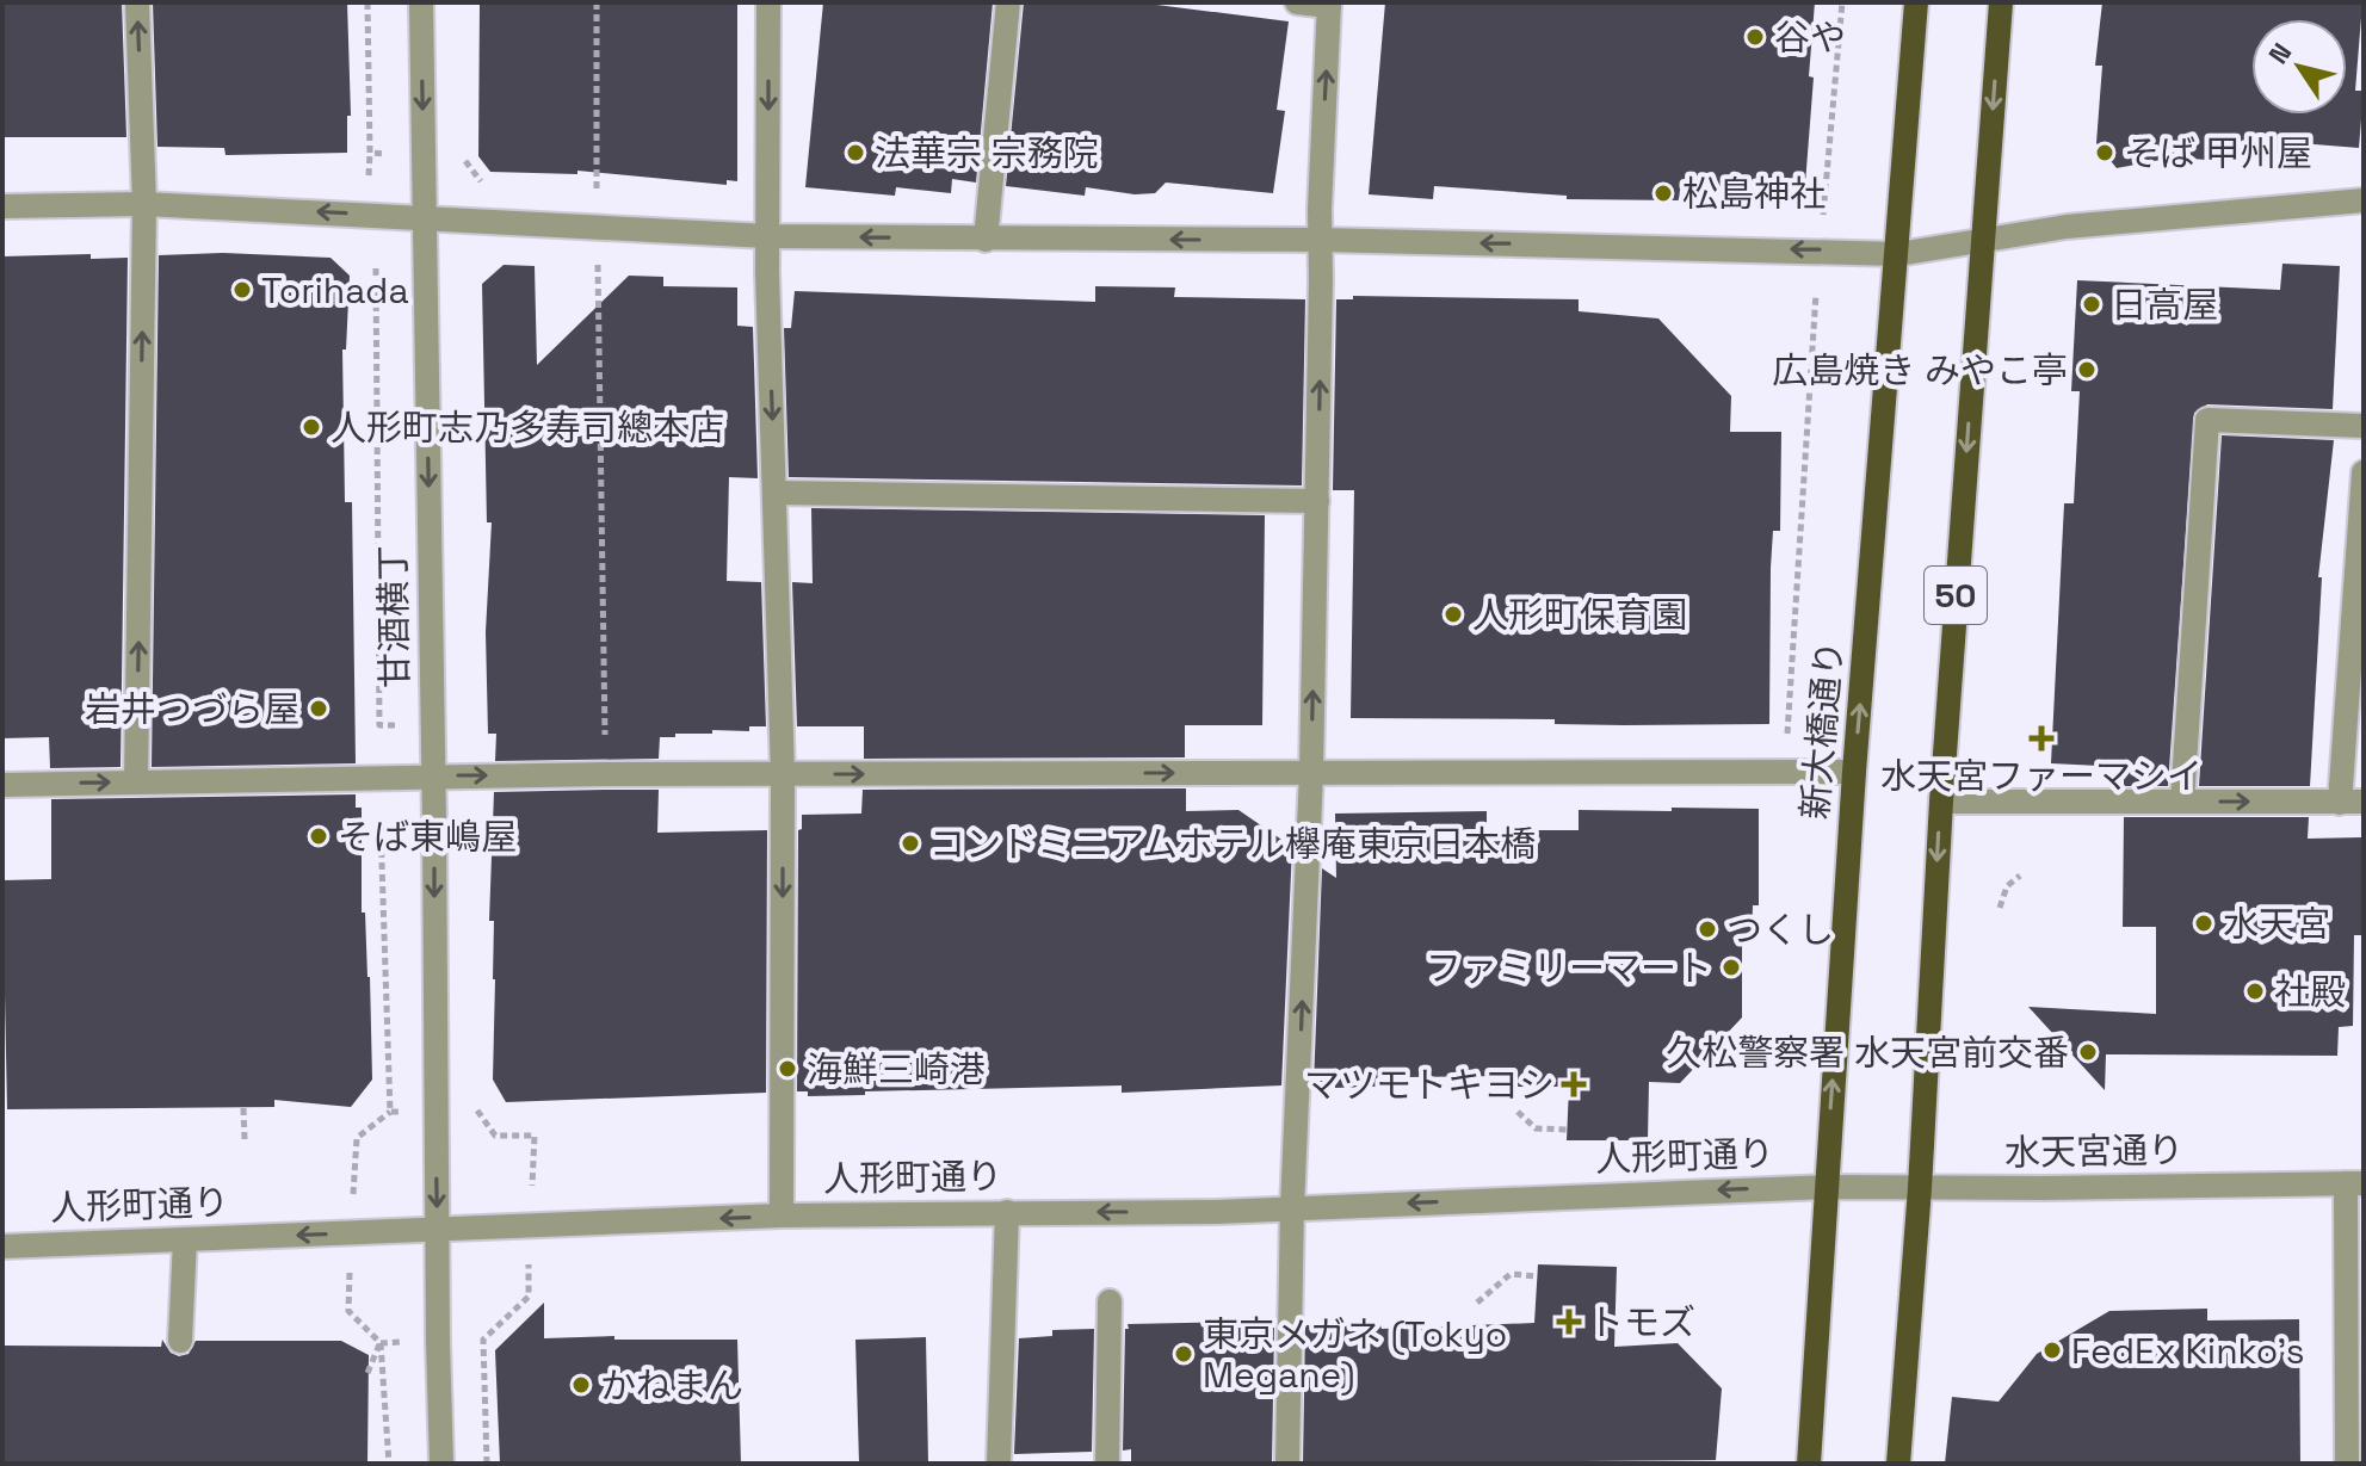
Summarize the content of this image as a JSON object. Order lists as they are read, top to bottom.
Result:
{
  "streets": {
    "main road": ["50", "新大橋通り"],
    "street": ["甘酒横丁", "水天宮通り", "人形町通り"]
  },
  "crossings": [
    ["50", "水天宮通り"],
    ["甘酒横丁", "人形町通り"],
    ["新大橋通り", "水天宮通り"],
    ["新大橋通り", "人形町通り"],
    ["水天宮通り", "人形町通り"]
  ],
  "one_way": ["甘酒横丁", "人形町通り"],
  "places": {
    "other": [
      "谷や",
      "法華宗 宗務院",
      "そば 甲州屋",
      "松島神社",
      "Torihada",
      "日高屋",
      "広島焼き みやこ亭",
      "人形町志乃多寿司總本店",
      "人形町保育園",
      "岩井つづら屋",
      "そば東嶋屋",
      "コンドミニアムホテル欅庵東京日本橋",
      "水天宮",
      "つくし",
      "ファミリーマート",
      "社殿",
      "久松警察署 水天宮前交番",
      "海鮮三崎港",
      "FedEx Kinko's",
      "東京メガネ (Tokyo Megane)",
      "かねまん"
    ],
    "health": ["水天宮ファーマシイ", "マツモトキヨシ", "トモズ"]
  },
  "north": "top left"
}
